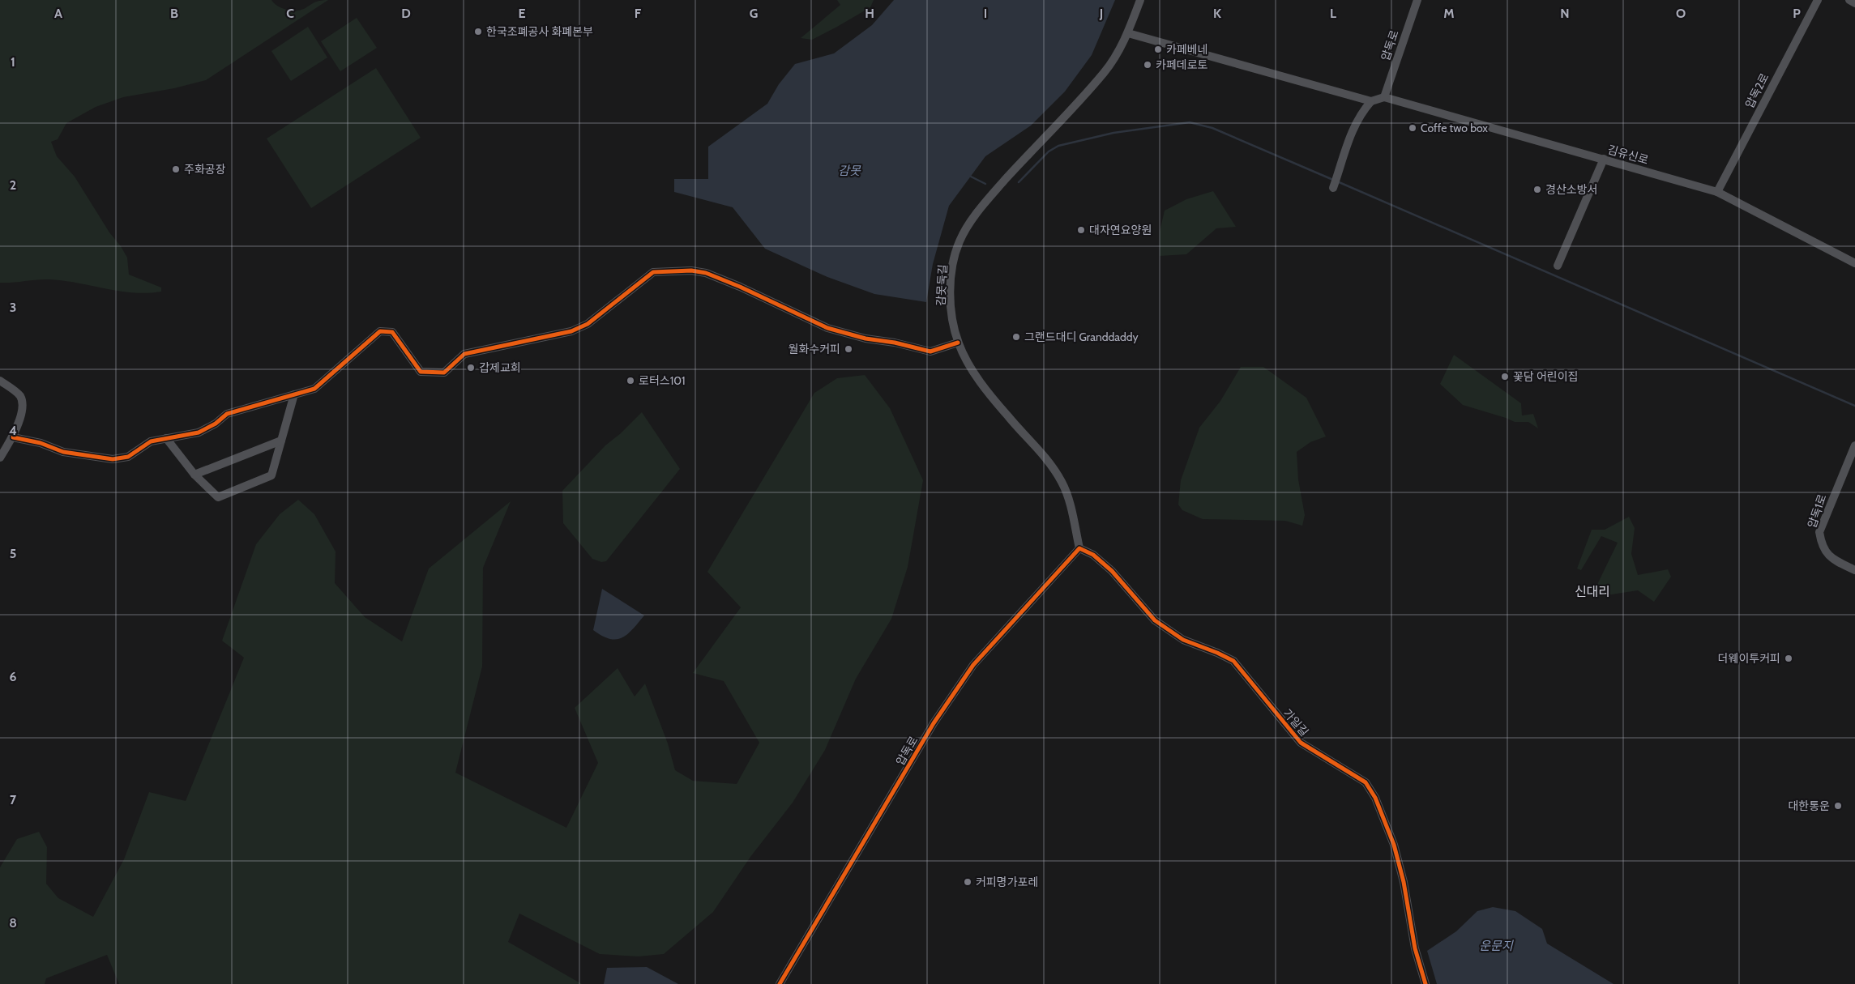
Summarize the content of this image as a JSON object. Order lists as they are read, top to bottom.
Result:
{
  "streets": {
    "street": [
      "압독로",
      "압독2로",
      "김유신로",
      "감못둑길",
      "압독1로",
      "가일길"
    ]
  },
  "crossings": [
    ["압독로", "김유신로"],
    ["압독로", "감못둑길"],
    ["압독로", "가일길"],
    ["압독2로", "김유신로"],
    ["감못둑길", "가일길"]
  ],
  "districts": ["신대리"],
  "water": ["감못", "운문지"],
  "places": [
    "한국조폐공사 화폐본부",
    "카페베네",
    "카페데로토",
    "Coffe two box",
    "주화공장",
    "경산소방서",
    "대자연요양원",
    "그랜드대디 Granddaddy",
    "월화수커피",
    "갑제교회",
    "꽃담 어린이집",
    "로터스101",
    "더웨이투커피",
    "대한통운",
    "커피명가포레"
  ],
  "grid": {
    "columns": [
      "A",
      "B",
      "C",
      "D",
      "E",
      "F",
      "G",
      "H",
      "I",
      "J",
      "K",
      "L",
      "M",
      "N",
      "O",
      "P"
    ],
    "rows": [
      "1",
      "2",
      "3",
      "4",
      "5",
      "6",
      "7",
      "8"
    ]
  }
}
